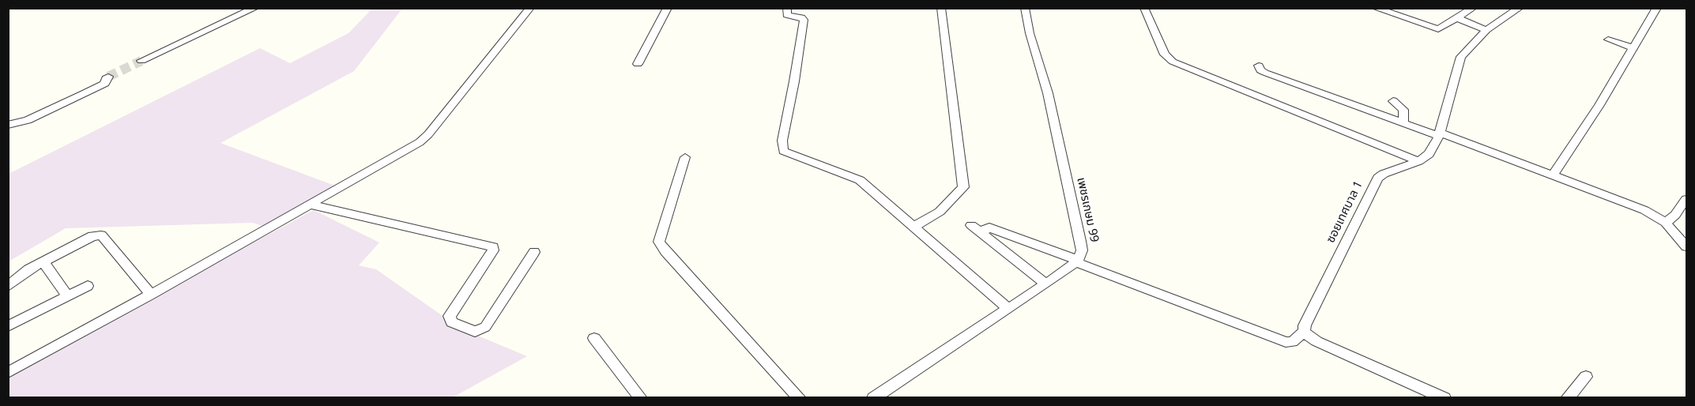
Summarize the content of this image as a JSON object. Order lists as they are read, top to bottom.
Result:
{
  "streets": {
    "street": ["เพชรเกษม 99", "ซอยเทศบาล 1"]
  }
}
